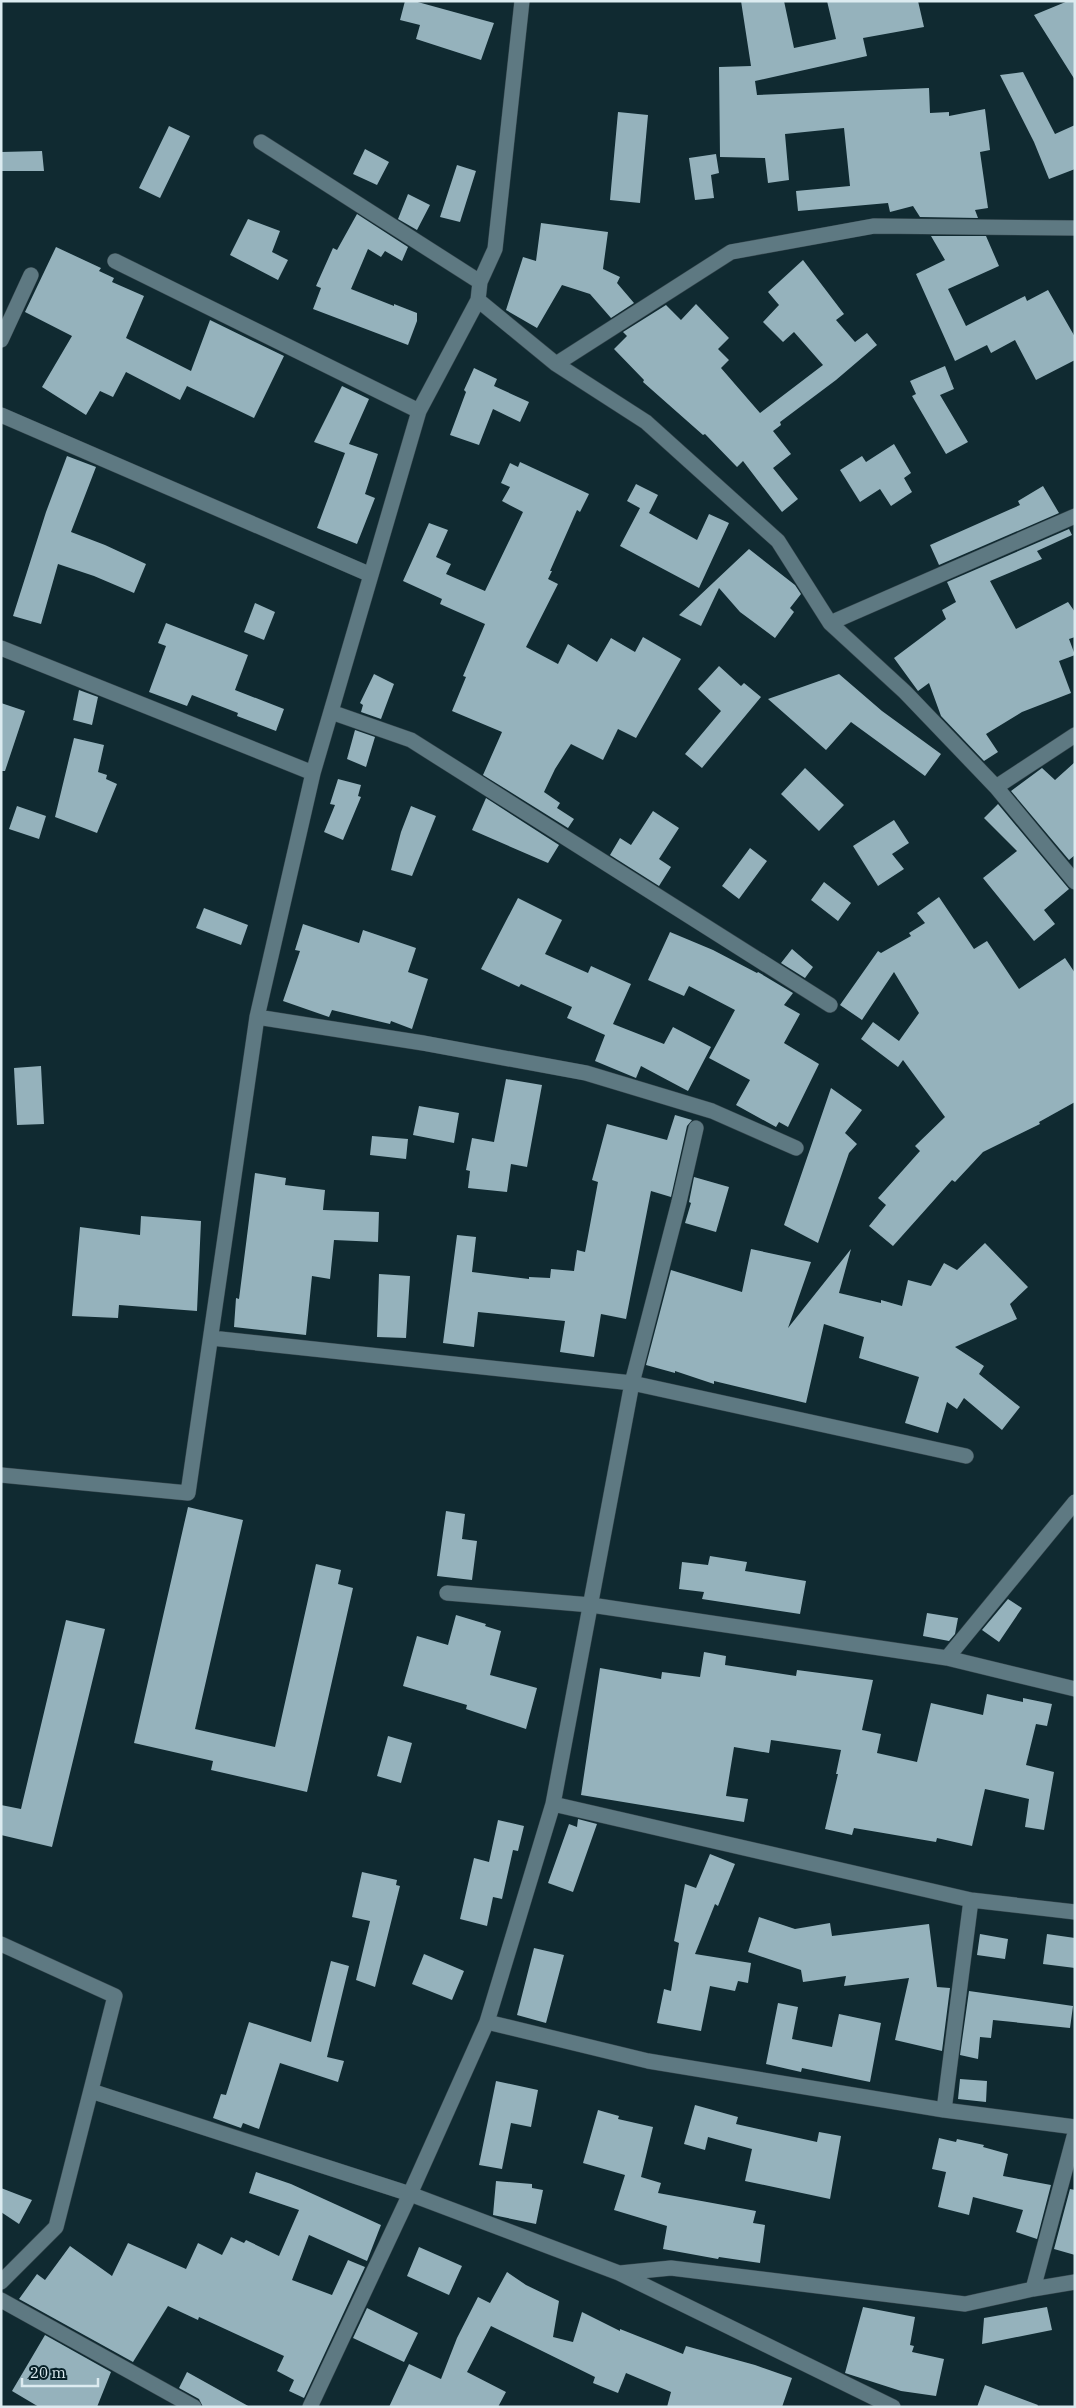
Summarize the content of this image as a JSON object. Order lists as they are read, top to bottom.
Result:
{
  "scale_bar": "20 m"
}
